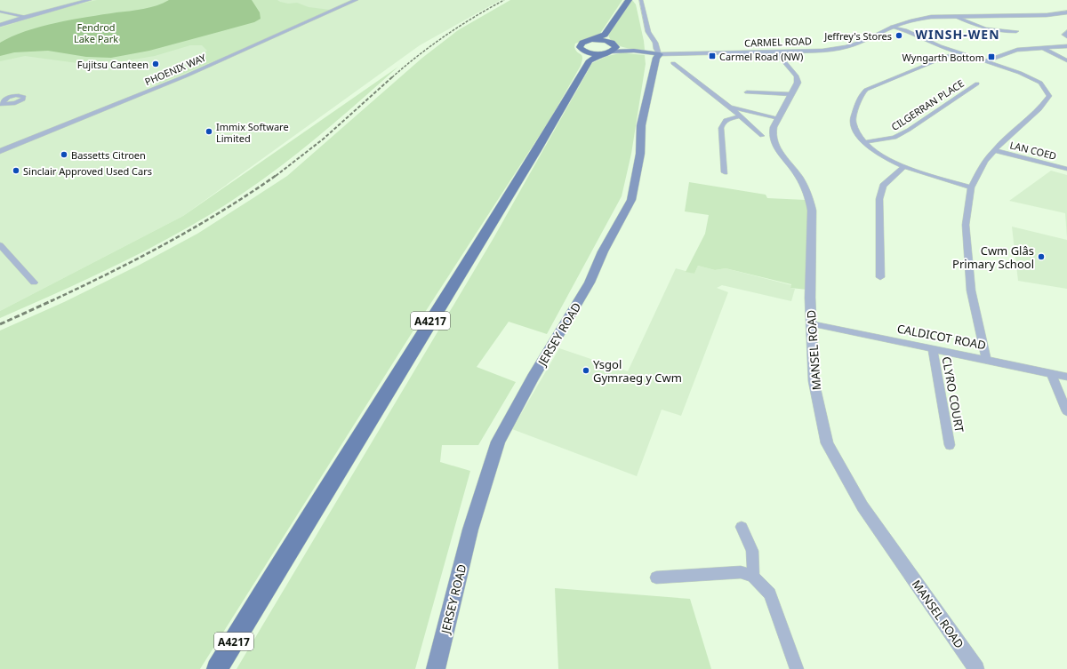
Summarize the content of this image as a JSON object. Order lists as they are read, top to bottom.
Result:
{
  "streets": {
    "main road": ["CARMEL ROAD", "A4217", "JERSEY ROAD"],
    "street": [
      "PHOENIX WAY",
      "CILGERRAN PLACE",
      "LAN COED",
      "CALDICOT ROAD",
      "MANSEL ROAD",
      "CLYRO COURT"
    ]
  },
  "crossings": [
    ["CARMEL ROAD", "A4217"],
    ["CARMEL ROAD", "JERSEY ROAD"],
    ["CARMEL ROAD", "MANSEL ROAD"],
    ["CALDICOT ROAD", "MANSEL ROAD"],
    ["CALDICOT ROAD", "CLYRO COURT"]
  ],
  "districts": ["WINSH-WEN"],
  "parks": ["Fendrod Lake Park"],
  "places": {
    "other": [
      "Jeffrey's Stores",
      "Fujitsu Canteen",
      "Immix Software Limited",
      "Bassetts Citroen",
      "Sinclair Approved Used Cars",
      "Cwm Glâs Primary School",
      "Ysgol Gymraeg y Cwm"
    ],
    "transit": ["Carmel Road (NW)", "Wyngarth Bottom"]
  }
}
